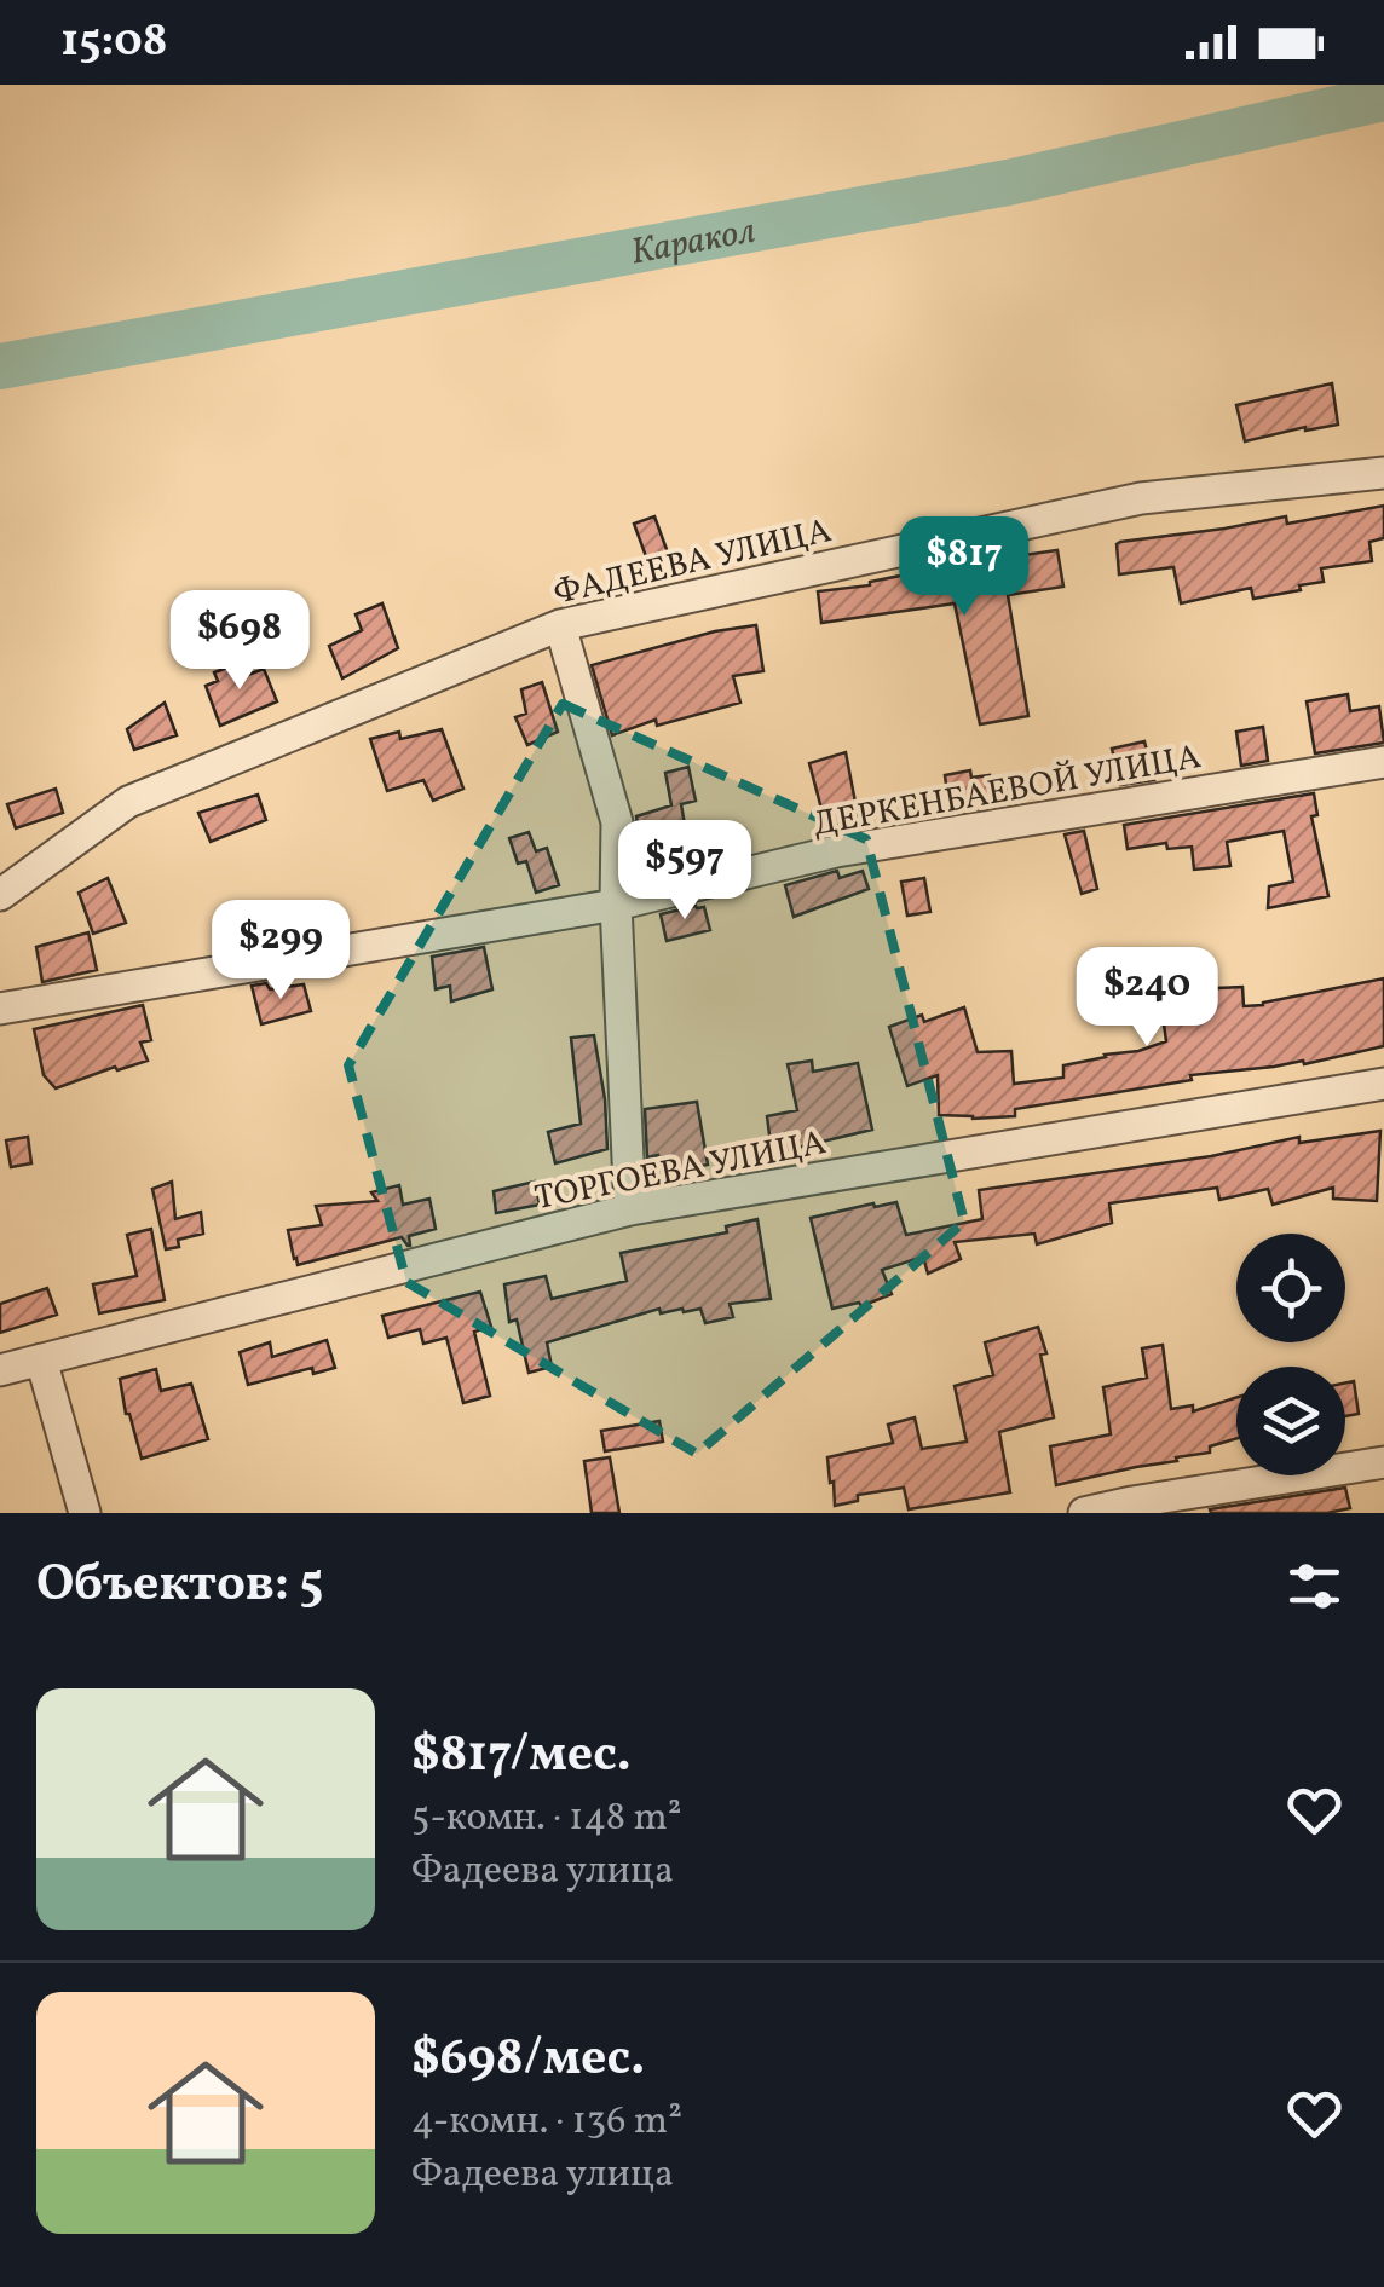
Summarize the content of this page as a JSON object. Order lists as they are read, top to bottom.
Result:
{
  "streets": {
    "street": ["ФАДЕЕВА УЛИЦА", "ДЕРКЕНБАЕВОЙ УЛИЦА", "ТОРГОЕВА УЛИЦА"]
  },
  "water": ["Каракол"],
  "page": {
    "status": "15:08",
    "price": [
      "$817",
      "$698",
      "$597",
      "$299",
      "$240"
    ],
    "heading": "Объектов: 5",
    "list": [
      {
        "name": "$817/мес.",
        "note": "5-комн. · 148 m² · Фадеева улица"
      },
      {
        "name": "$698/мес.",
        "note": "4-комн. · 136 m² · Фадеева улица"
      }
    ]
  }
}
